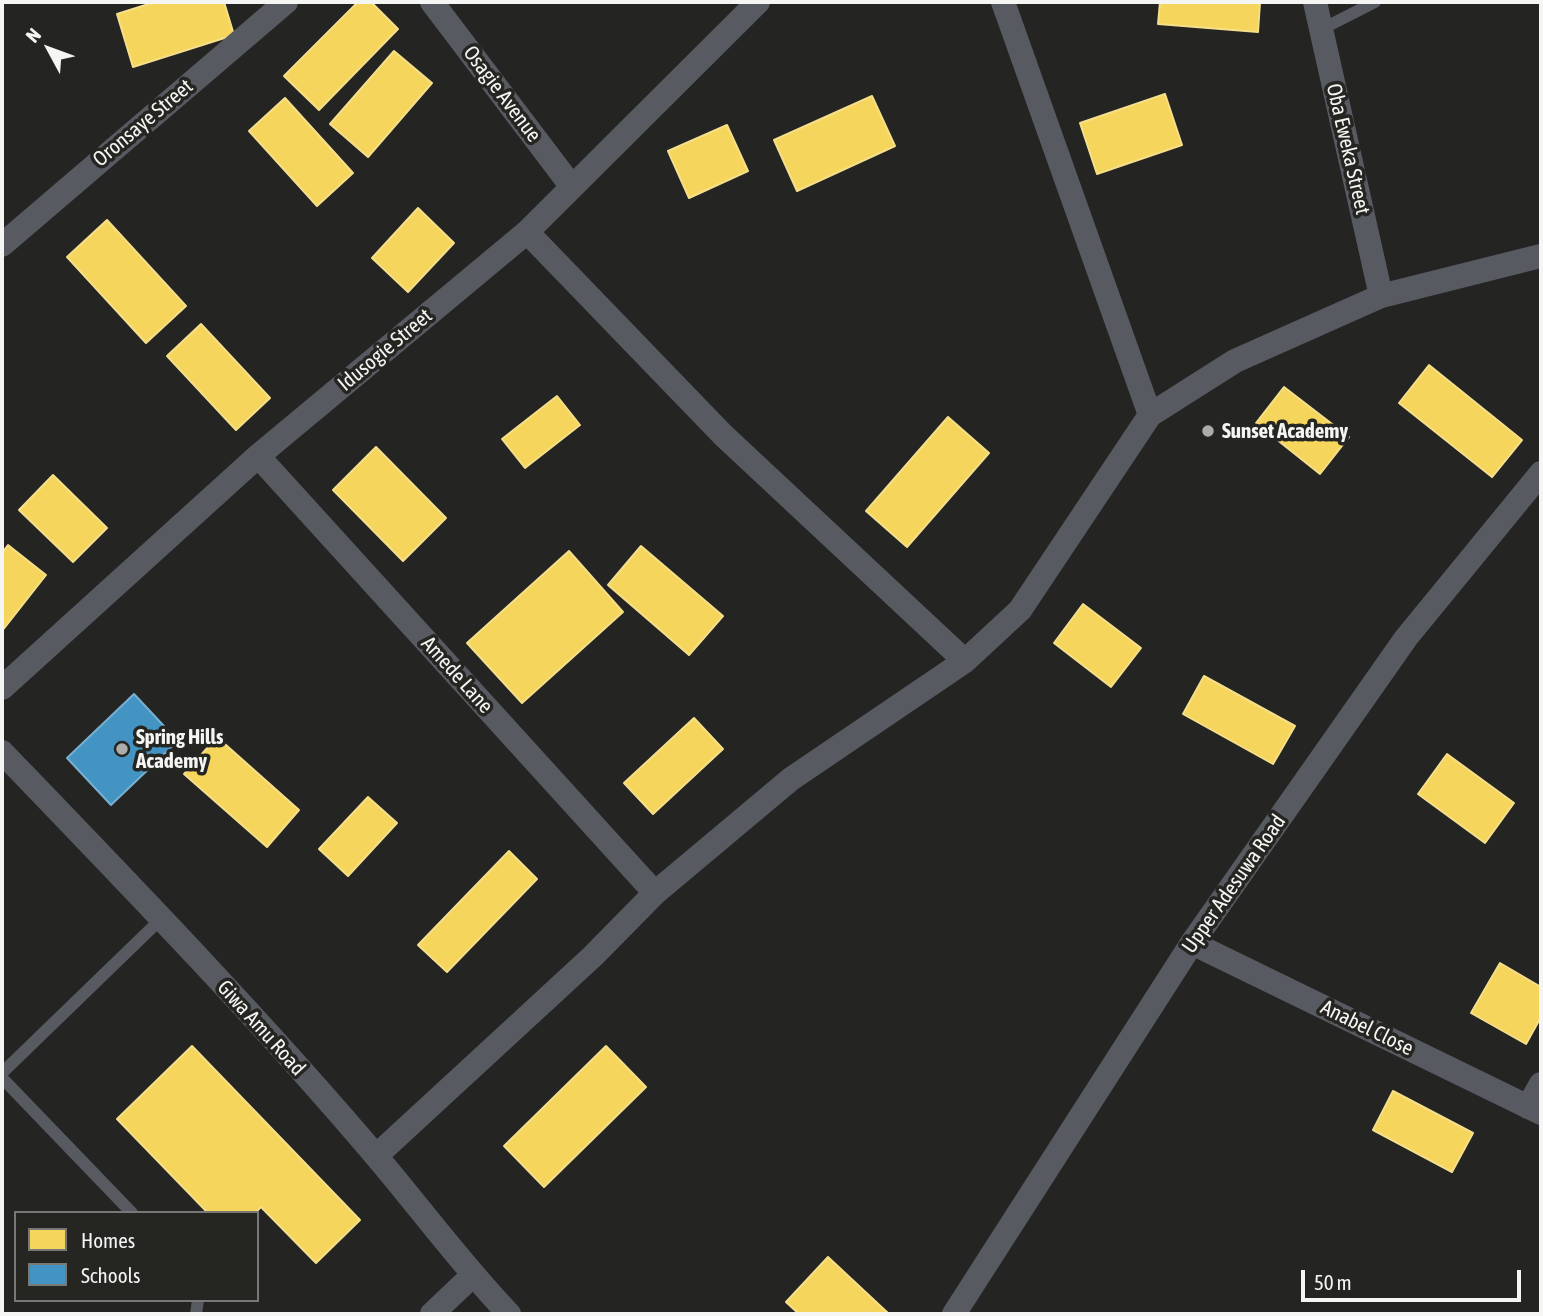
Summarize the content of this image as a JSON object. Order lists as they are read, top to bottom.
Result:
{
  "streets": {
    "street": [
      "Osagie Avenue",
      "Oronsaye Street",
      "Oba Eweka Street",
      "Idusogie Street",
      "Amede Lane",
      "Upper Adesuwa Road",
      "Giwa Amu Road",
      "Anabel Close"
    ]
  },
  "crossings": [
    ["Osagie Avenue", "Idusogie Street"],
    ["Idusogie Street", "Amede Lane"],
    ["Upper Adesuwa Road", "Anabel Close"]
  ],
  "places": ["Sunset Academy", "Spring Hills Academy"],
  "legend": ["Homes", "Schools"],
  "scale_bar": "50 m",
  "north": "top left"
}
